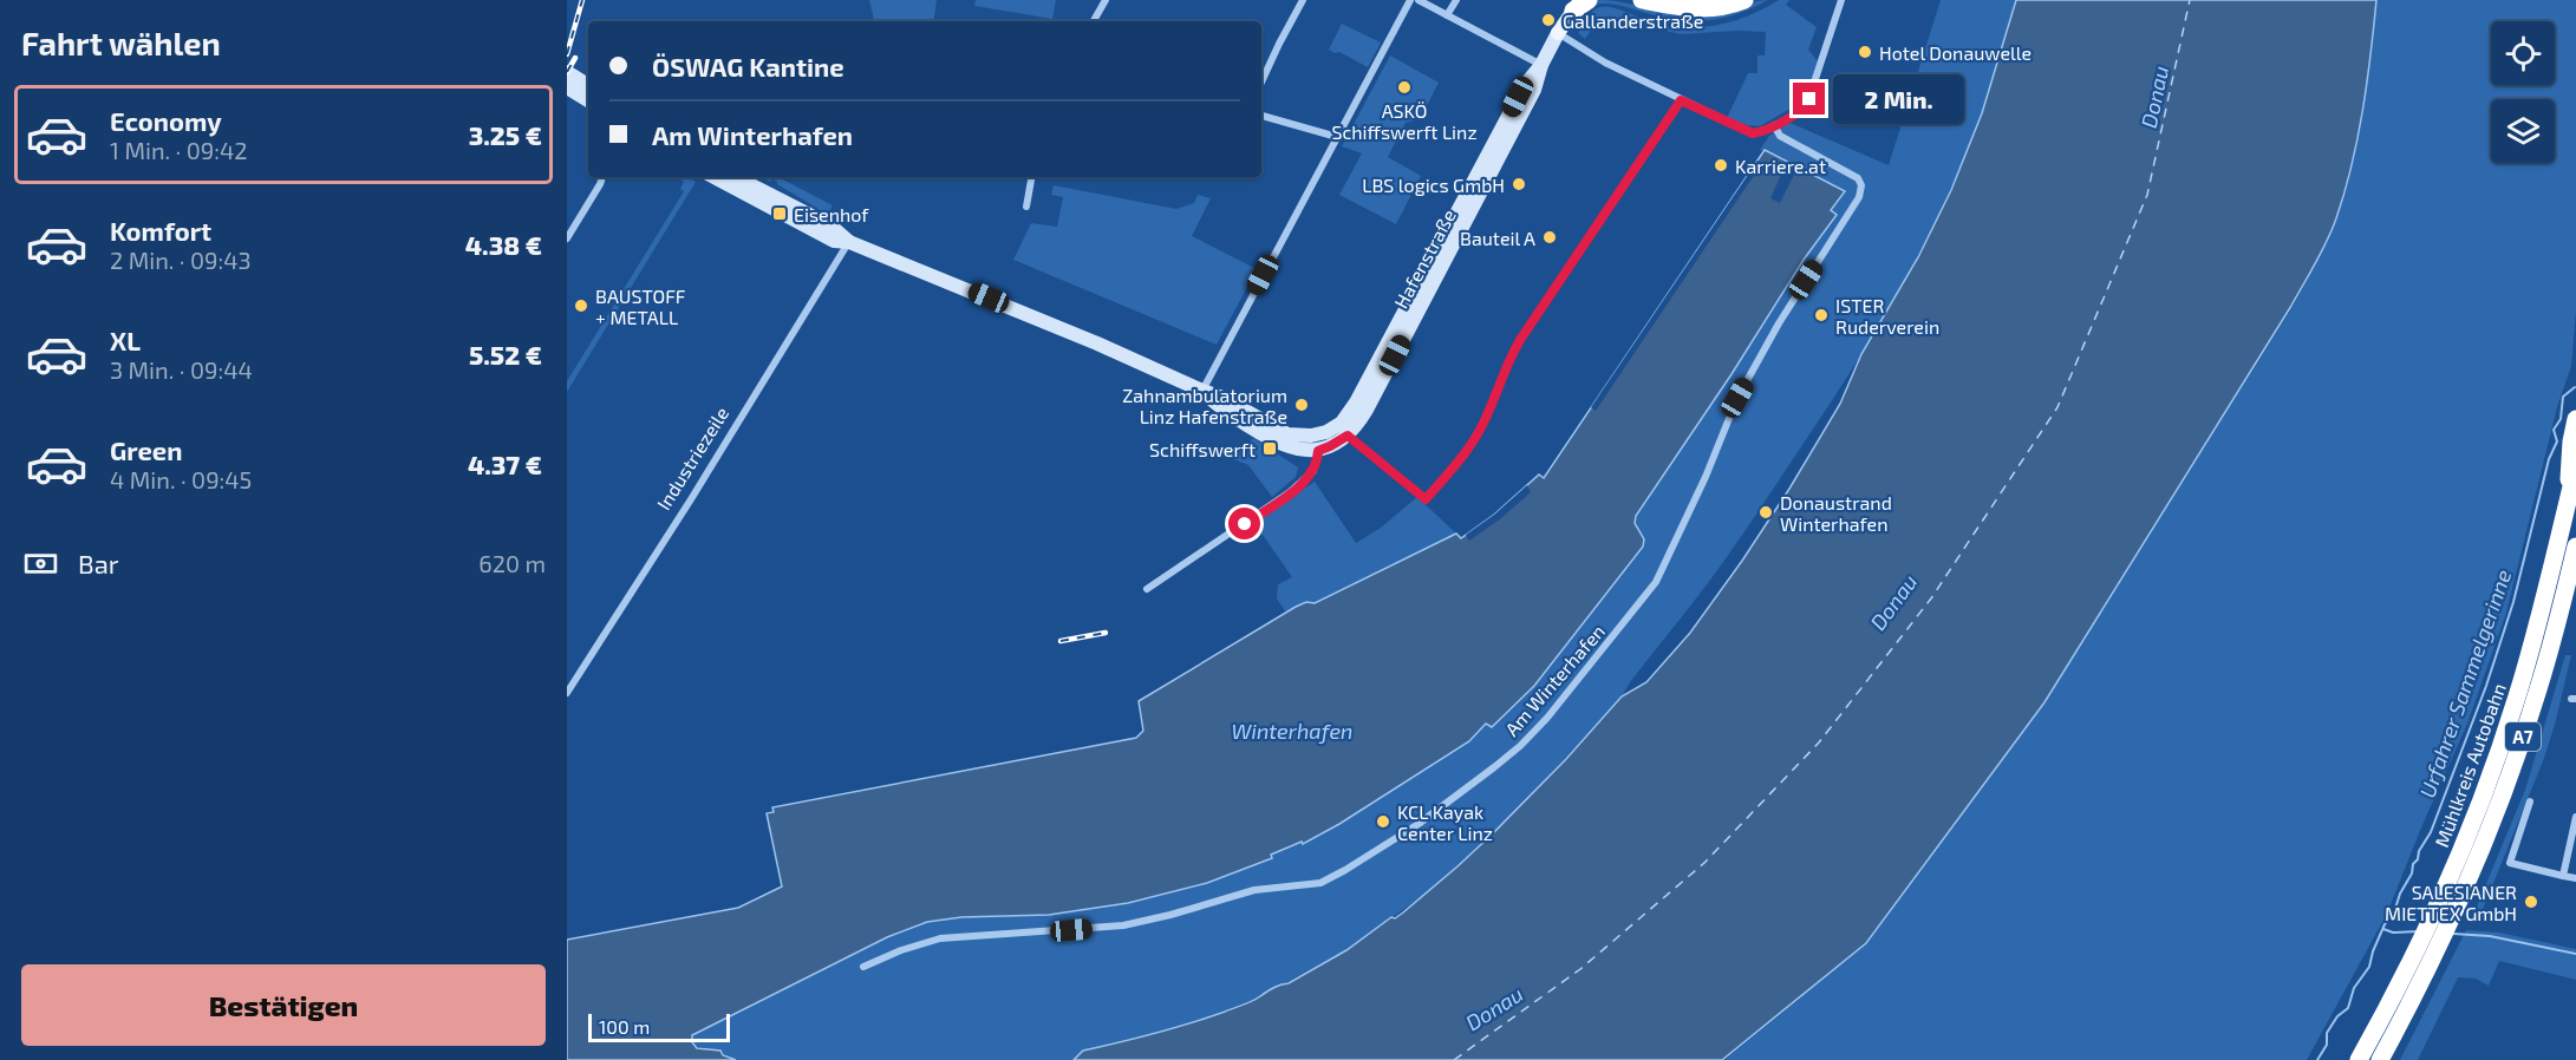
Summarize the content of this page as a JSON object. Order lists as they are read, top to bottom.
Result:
{
  "streets": {
    "highway": ["A7", "Mühlkreis Autobahn"],
    "main road": ["Hafenstraße"],
    "street": ["Industriezeile", "Am Winterhafen"]
  },
  "water": ["Donau", "Urfahrer Sammelgerinne", "Winterhafen"],
  "places": {
    "other": [
      "Gallanderstraße",
      "Hotel Donauwelle",
      "ASKÖ Schiffswerft Linz",
      "Karriere.at",
      "LBS logics GmbH",
      "Bauteil A",
      "BAUSTOFF + METALL",
      "ISTER Ruderverein",
      "Zahnambulatorium Linz Hafenstraße",
      "Donaustrand Winterhafen",
      "KCL Kayak Center Linz",
      "SALESIANER MIETTEX GmbH"
    ],
    "transit": ["Eisenhof", "Schiffswerft"]
  },
  "scale_bar": "100 m",
  "page": {
    "heading": "Fahrt wählen",
    "banner": ["ÖSWAG Kantine", "Am Winterhafen"],
    "bubble": "2 Min.",
    "list": [
      {
        "name": "Economy",
        "note": "1 Min. · 09:42",
        "value": "3.25 €"
      },
      {
        "name": "Komfort",
        "note": "2 Min. · 09:43",
        "value": "4.38 €"
      },
      {
        "name": "XL",
        "note": "3 Min. · 09:44",
        "value": "5.52 €"
      },
      {
        "name": "Green",
        "note": "4 Min. · 09:45",
        "value": "4.37 €"
      }
    ],
    "pay": ["Bar", "620 m"],
    "buttons": "Bestätigen",
    "scale": "100 m"
  }
}
